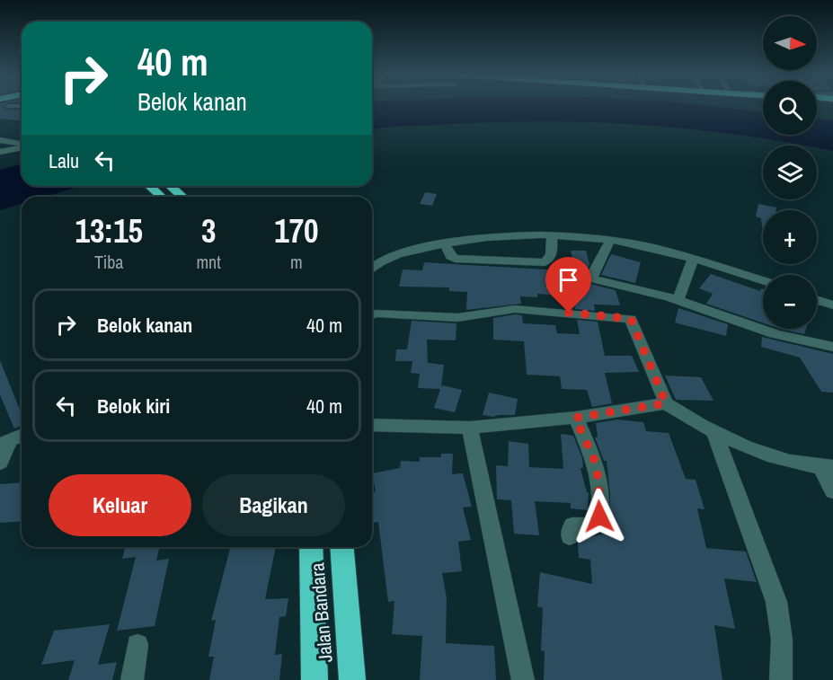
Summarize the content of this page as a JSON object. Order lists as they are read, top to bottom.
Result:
{
  "streets": {
    "highway": ["Jalan Bandara"]
  },
  "north": "right",
  "page": {
    "map_buttons": ["+", "−"],
    "turn": ["40 m", "Belok kanan"],
    "then": "Lalu",
    "eta": [
      "13:15",
      "Tiba",
      "3",
      "mnt",
      "170",
      "m"
    ],
    "list": [
      {
        "name": "Belok kanan",
        "value": "40 m"
      },
      {
        "name": "Belok kiri",
        "value": "40 m"
      }
    ],
    "buttons": ["Keluar", "Bagikan"]
  }
}
